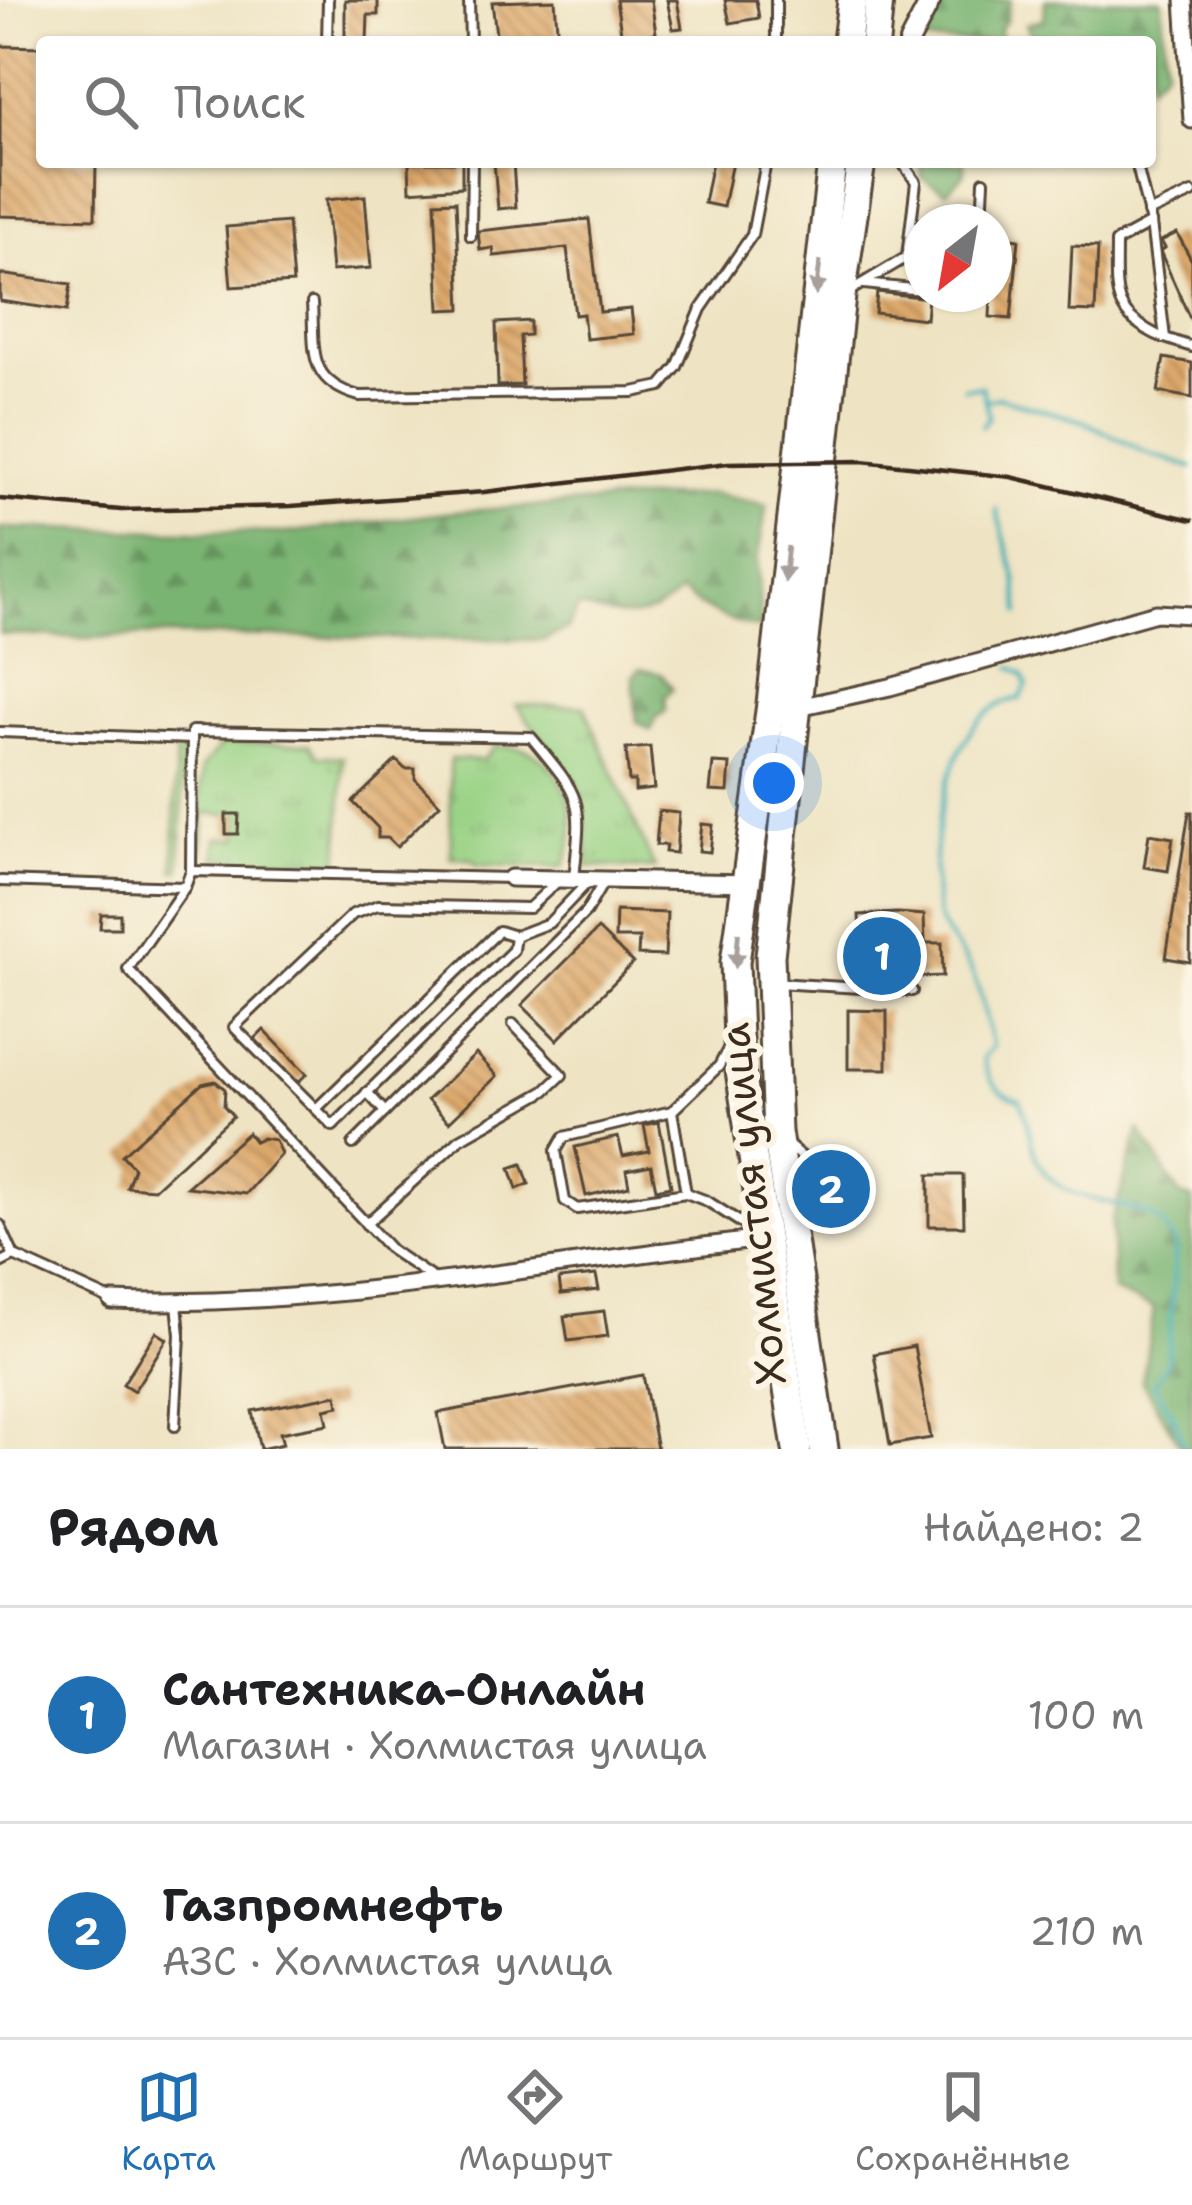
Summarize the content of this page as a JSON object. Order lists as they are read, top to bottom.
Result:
{
  "streets": {
    "highway": ["Холмистая улица"]
  },
  "north": "bottom left",
  "page": {
    "search": "Поиск",
    "pins": ["1", "2"],
    "heading": ["Рядом", "Найдено: 2"],
    "list": [
      {
        "mark": "1",
        "name": "Сантехника-Онлайн",
        "note": "Магазин · Холмистая улица",
        "value": "100 m"
      },
      {
        "mark": "2",
        "name": "Газпромнефть",
        "note": "АЗС · Холмистая улица",
        "value": "210 m"
      }
    ],
    "nav": ["Карта", "Маршрут", "Сохранённые"]
  }
}
